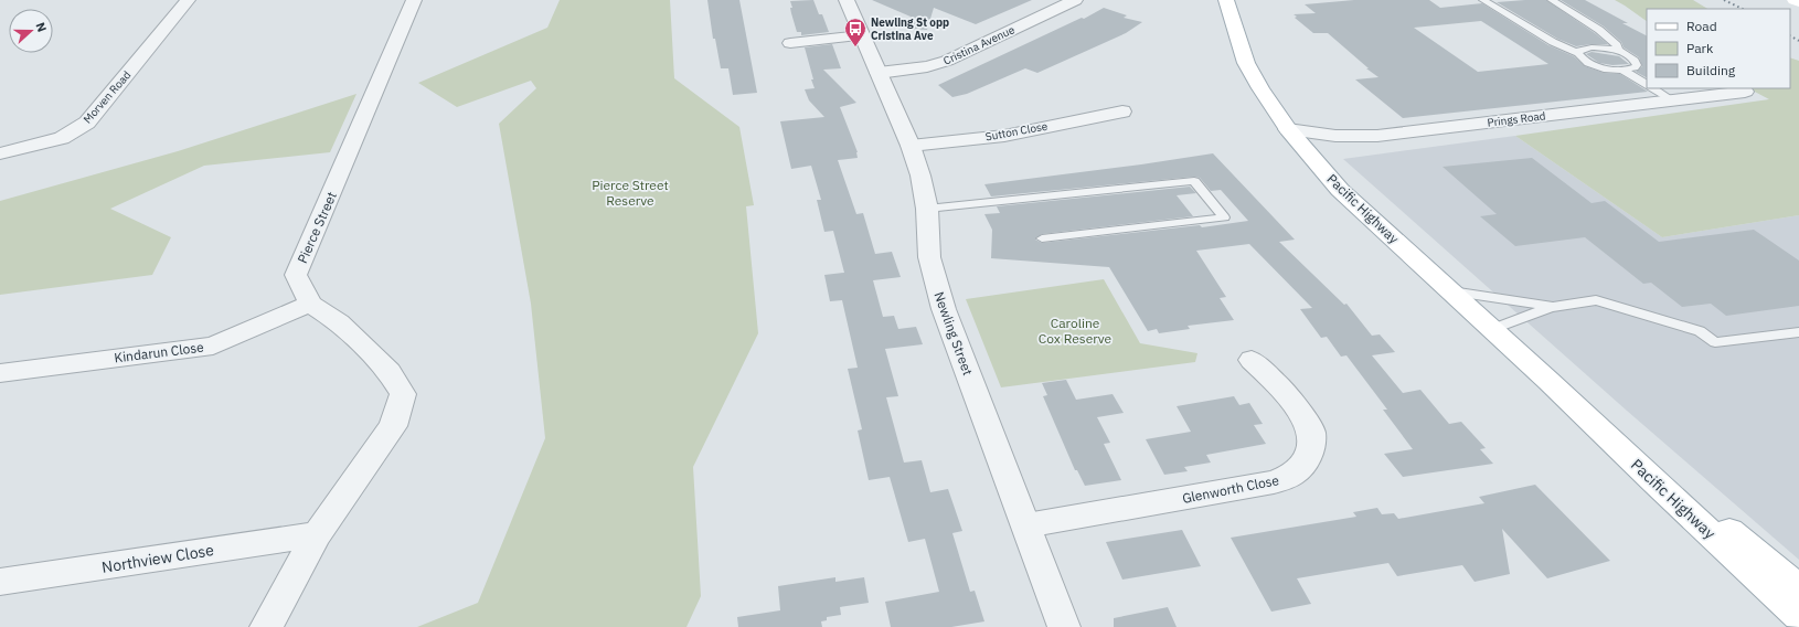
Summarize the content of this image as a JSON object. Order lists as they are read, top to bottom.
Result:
{
  "streets": {
    "main road": ["Pacific Highway"],
    "street": [
      "Cristina Avenue",
      "Morven Road",
      "Prings Road",
      "Sutton Close",
      "Pierce Street",
      "Newling Street",
      "Kindarun Close",
      "Glenworth Close",
      "Northview Close"
    ]
  },
  "crossings": [
    ["Cristina Avenue", "Newling Street"],
    ["Prings Road", "Pacific Highway"],
    ["Sutton Close", "Newling Street"],
    ["Pierce Street", "Kindarun Close"],
    ["Newling Street", "Glenworth Close"]
  ],
  "parks": ["Pierce Street Reserve", "Caroline Cox Reserve"],
  "places": {
    "bus stop": ["Newling St opp Cristina Ave"]
  },
  "legend": ["Road", "Park", "Building"],
  "north": "right"
}
